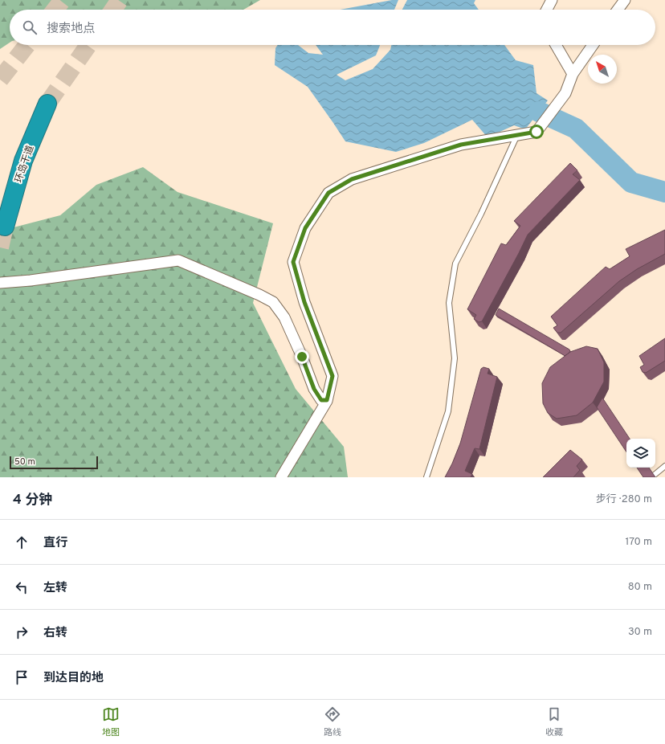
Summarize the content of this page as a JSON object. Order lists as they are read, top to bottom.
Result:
{
  "streets": {
    "highway": ["环岛干道"]
  },
  "scale_bar": "50 m",
  "north": "top left",
  "page": {
    "search": "搜索地点",
    "scale": "50 m",
    "heading": ["4 分钟", "步行 · 280 m"],
    "list": [
      ["直行", "170 m"],
      ["左转", "80 m"],
      ["右转", "30 m"],
      "到达目的地"
    ],
    "nav": ["地图", "路线", "收藏"]
  }
}
